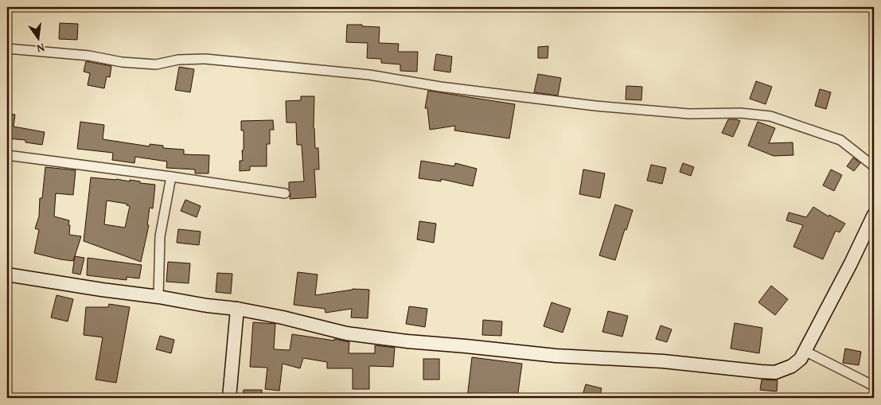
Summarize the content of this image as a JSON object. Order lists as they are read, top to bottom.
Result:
{
  "north": "bottom"
}
